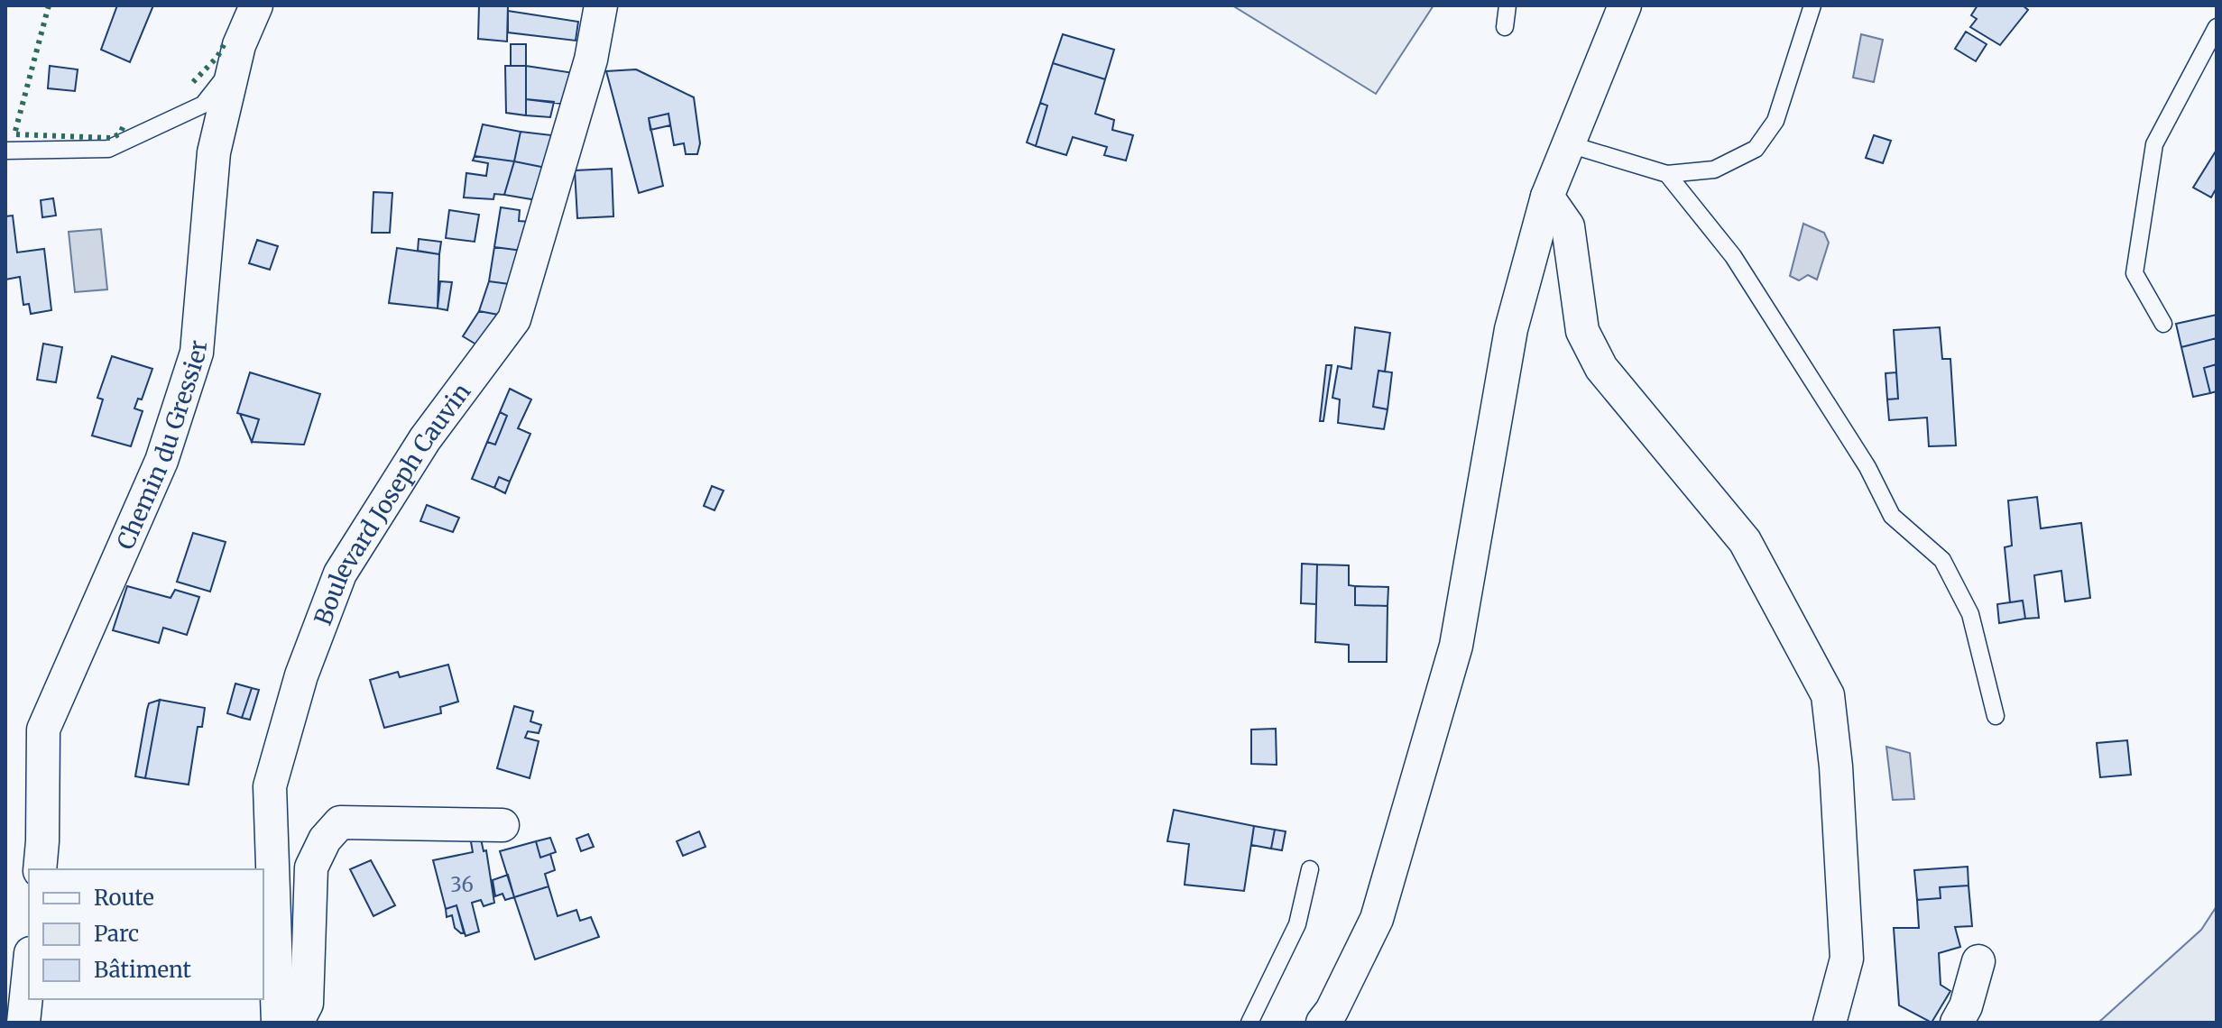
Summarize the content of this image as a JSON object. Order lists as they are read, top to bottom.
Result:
{
  "streets": {
    "street": ["Chemin du Gressier", "Boulevard Joseph Cauvin"]
  },
  "house_numbers": ["36"],
  "legend": ["Route", "Parc", "Bâtiment"]
}
